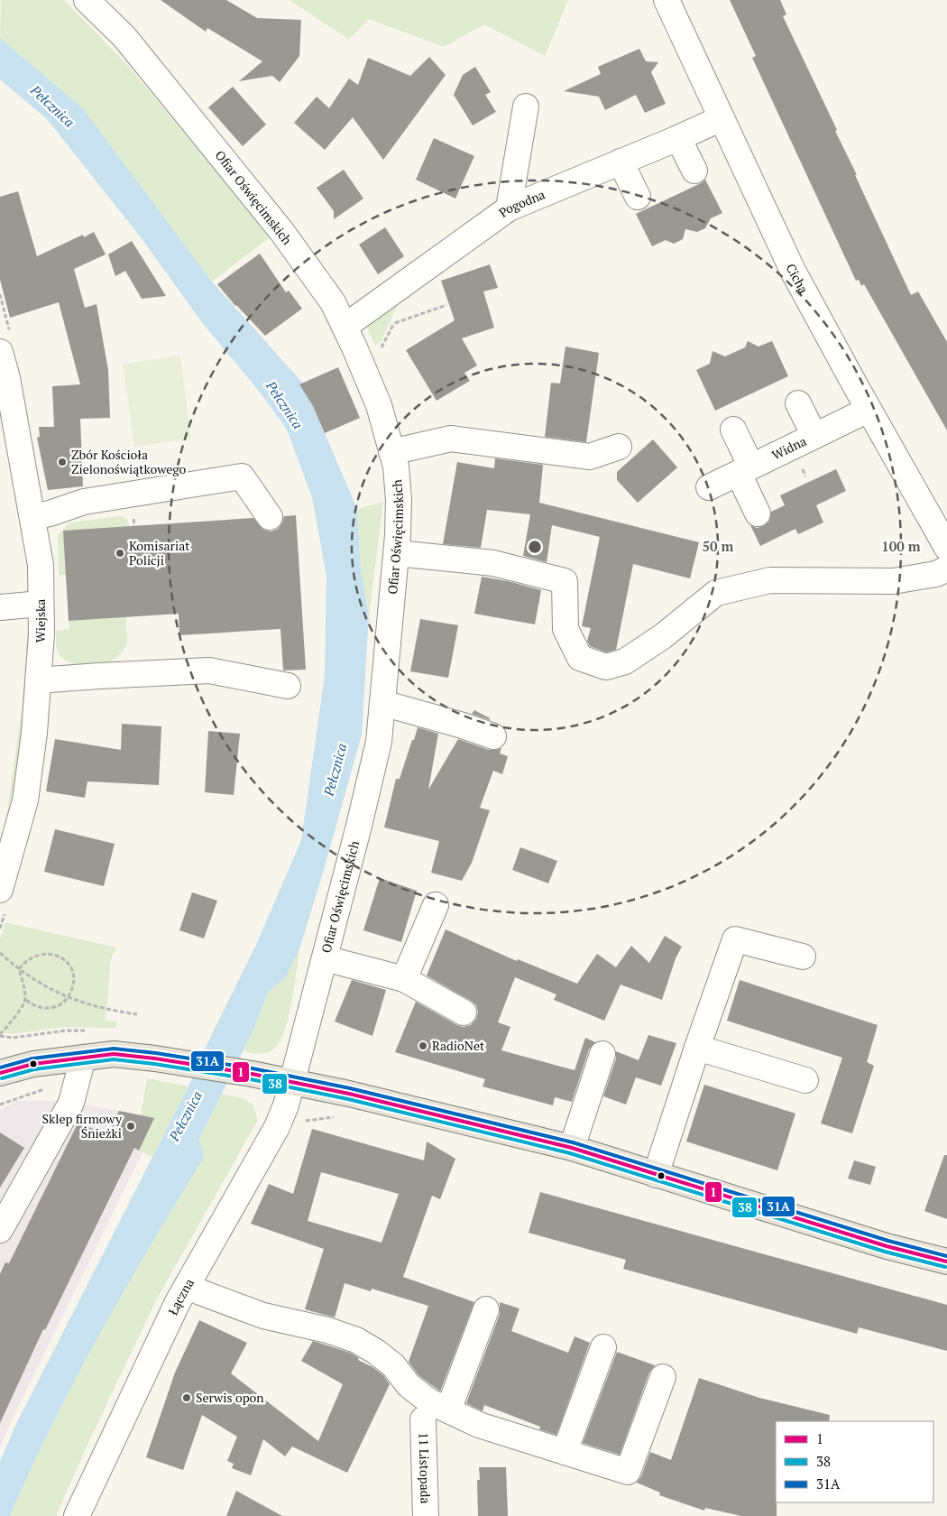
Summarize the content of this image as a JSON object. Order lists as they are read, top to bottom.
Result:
{
  "streets": {
    "street": [
      "Ofiar Oświęcimskich",
      "Pogodna",
      "Cicha",
      "Widna",
      "Wiejska",
      "Łączna",
      "11 Listopada"
    ]
  },
  "crossings": [
    ["Ofiar Oświęcimskich", "Pogodna"],
    ["Ofiar Oświęcimskich", "Łączna"],
    ["Pogodna", "Cicha"],
    ["Cicha", "Widna"]
  ],
  "water": ["Pełcznica"],
  "places": [
    "Zbór Kościoła Zielonoświątkowego",
    "Komisariat Policji",
    "RadioNet",
    "Sklep firmowy Śnieżki",
    "Serwis opon"
  ],
  "lines": ["transit line 31A", "transit line 1", "transit line 38"],
  "legend": ["1", "38", "31A"],
  "rings": ["50 m", "100 m"]
}
